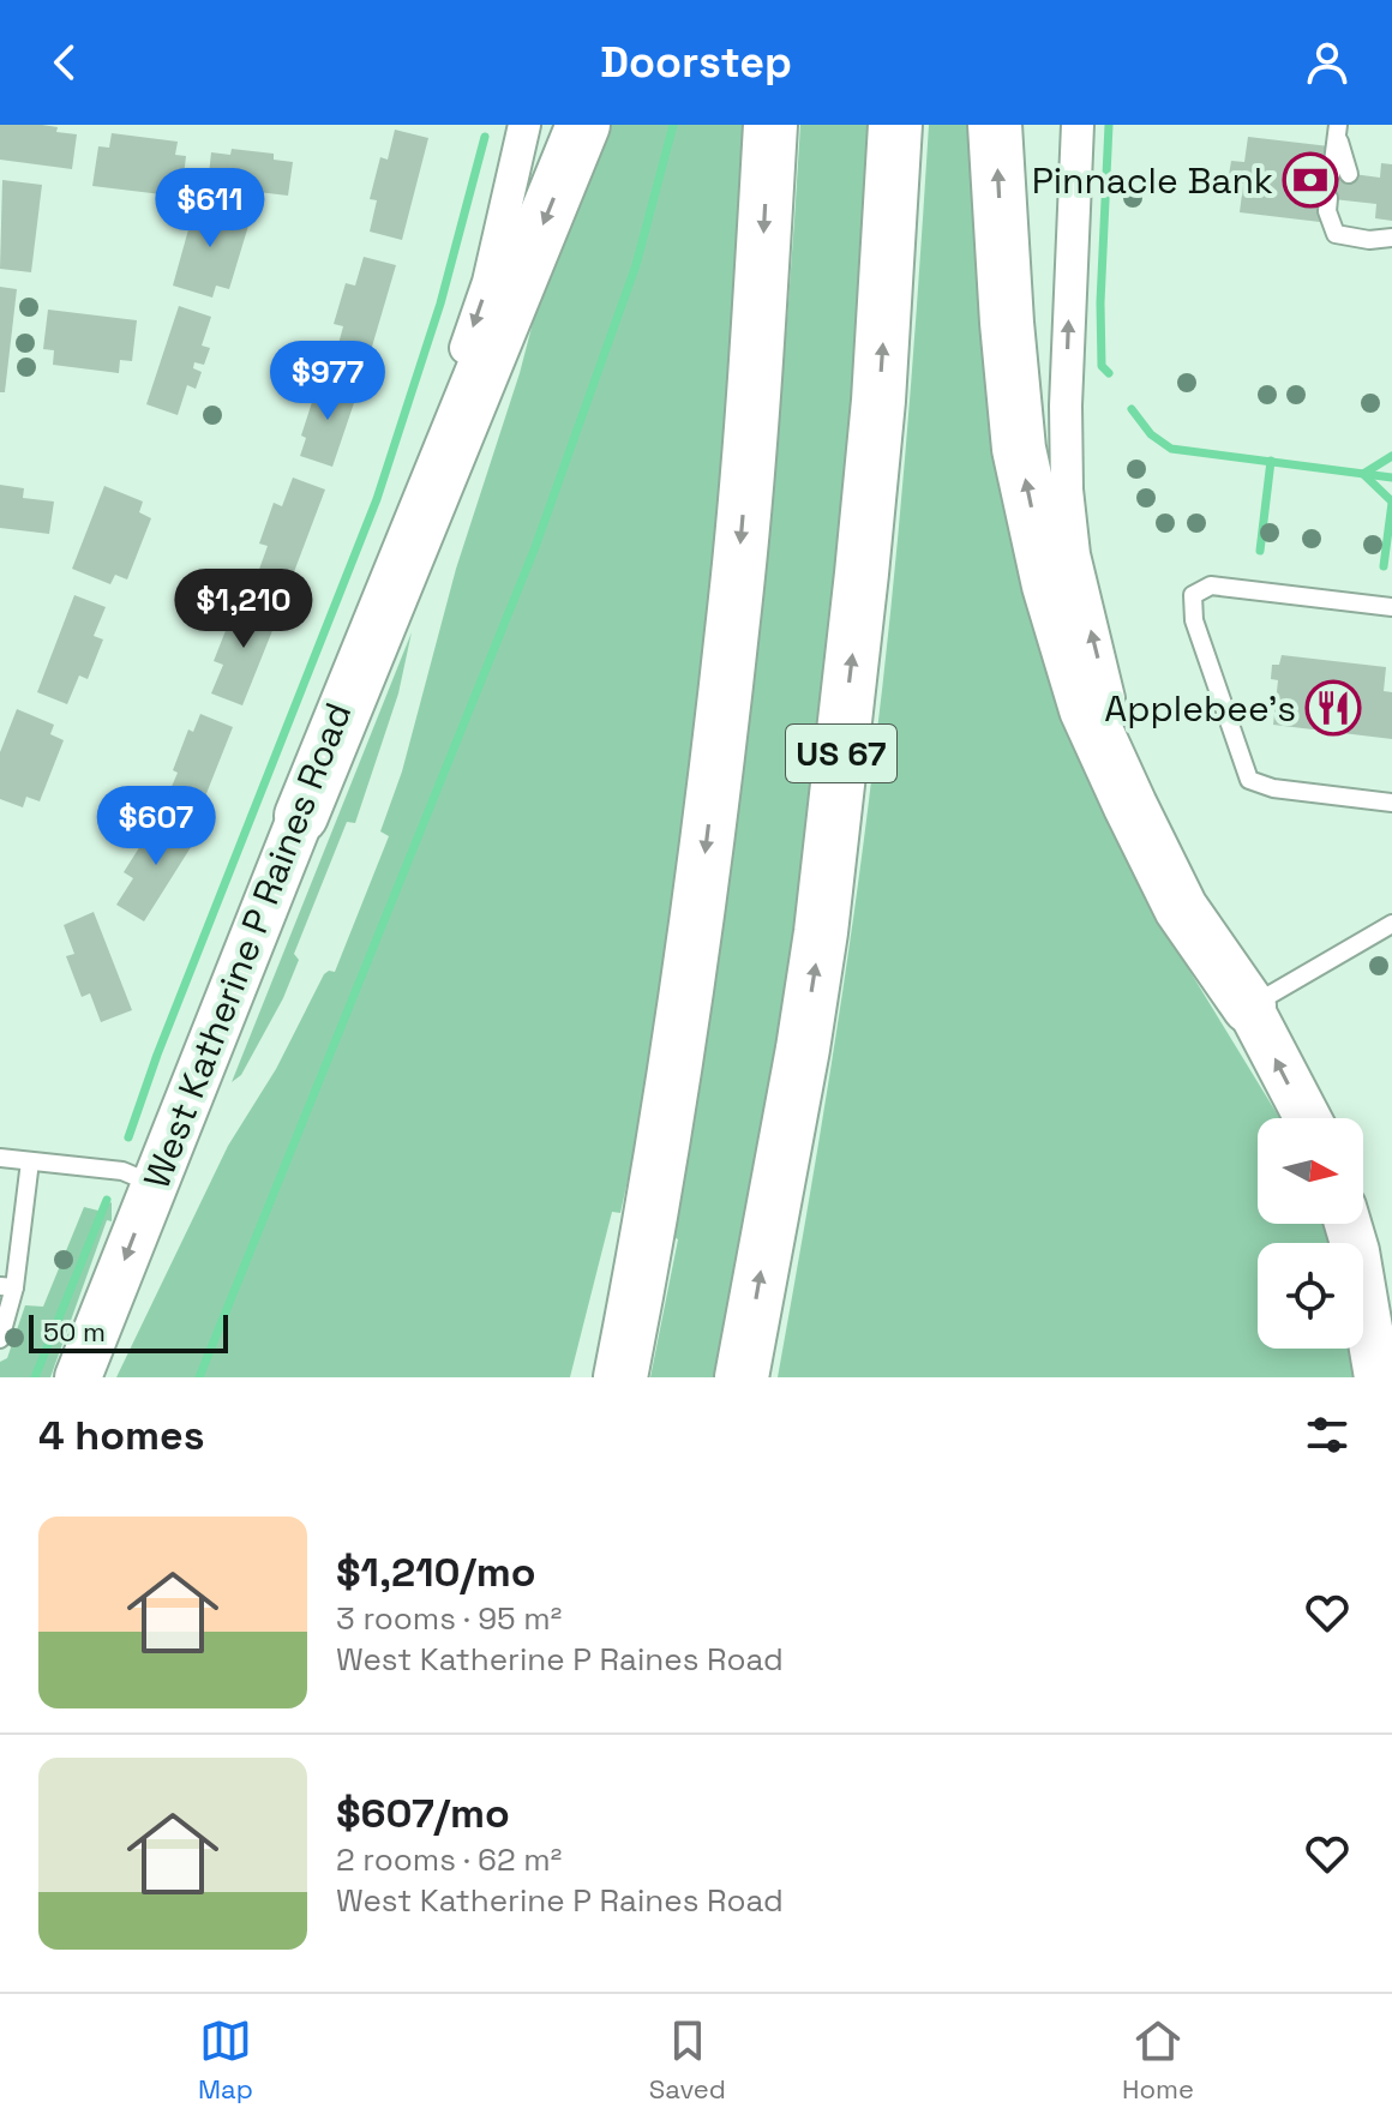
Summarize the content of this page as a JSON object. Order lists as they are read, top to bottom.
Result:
{
  "streets": {
    "highway": ["US 67"],
    "street": ["West Katherine P Raines Road"]
  },
  "one_way": ["West Katherine P Raines Road"],
  "places": {
    "bank": ["Pinnacle Bank"],
    "restaurant": ["Applebee's"]
  },
  "scale_bar": "50 m",
  "north": "right",
  "page": {
    "header": "Doorstep",
    "price": [
      "$611",
      "$977",
      "$1,210",
      "$607"
    ],
    "scale": "50 m",
    "heading": "4 homes",
    "list": [
      {
        "name": "$1,210/mo",
        "note": "3 rooms · 95 m² · West Katherine P Raines Road"
      },
      {
        "name": "$607/mo",
        "note": "2 rooms · 62 m² · West Katherine P Raines Road"
      }
    ],
    "tabs": ["Map", "Saved", "Home"]
  }
}
